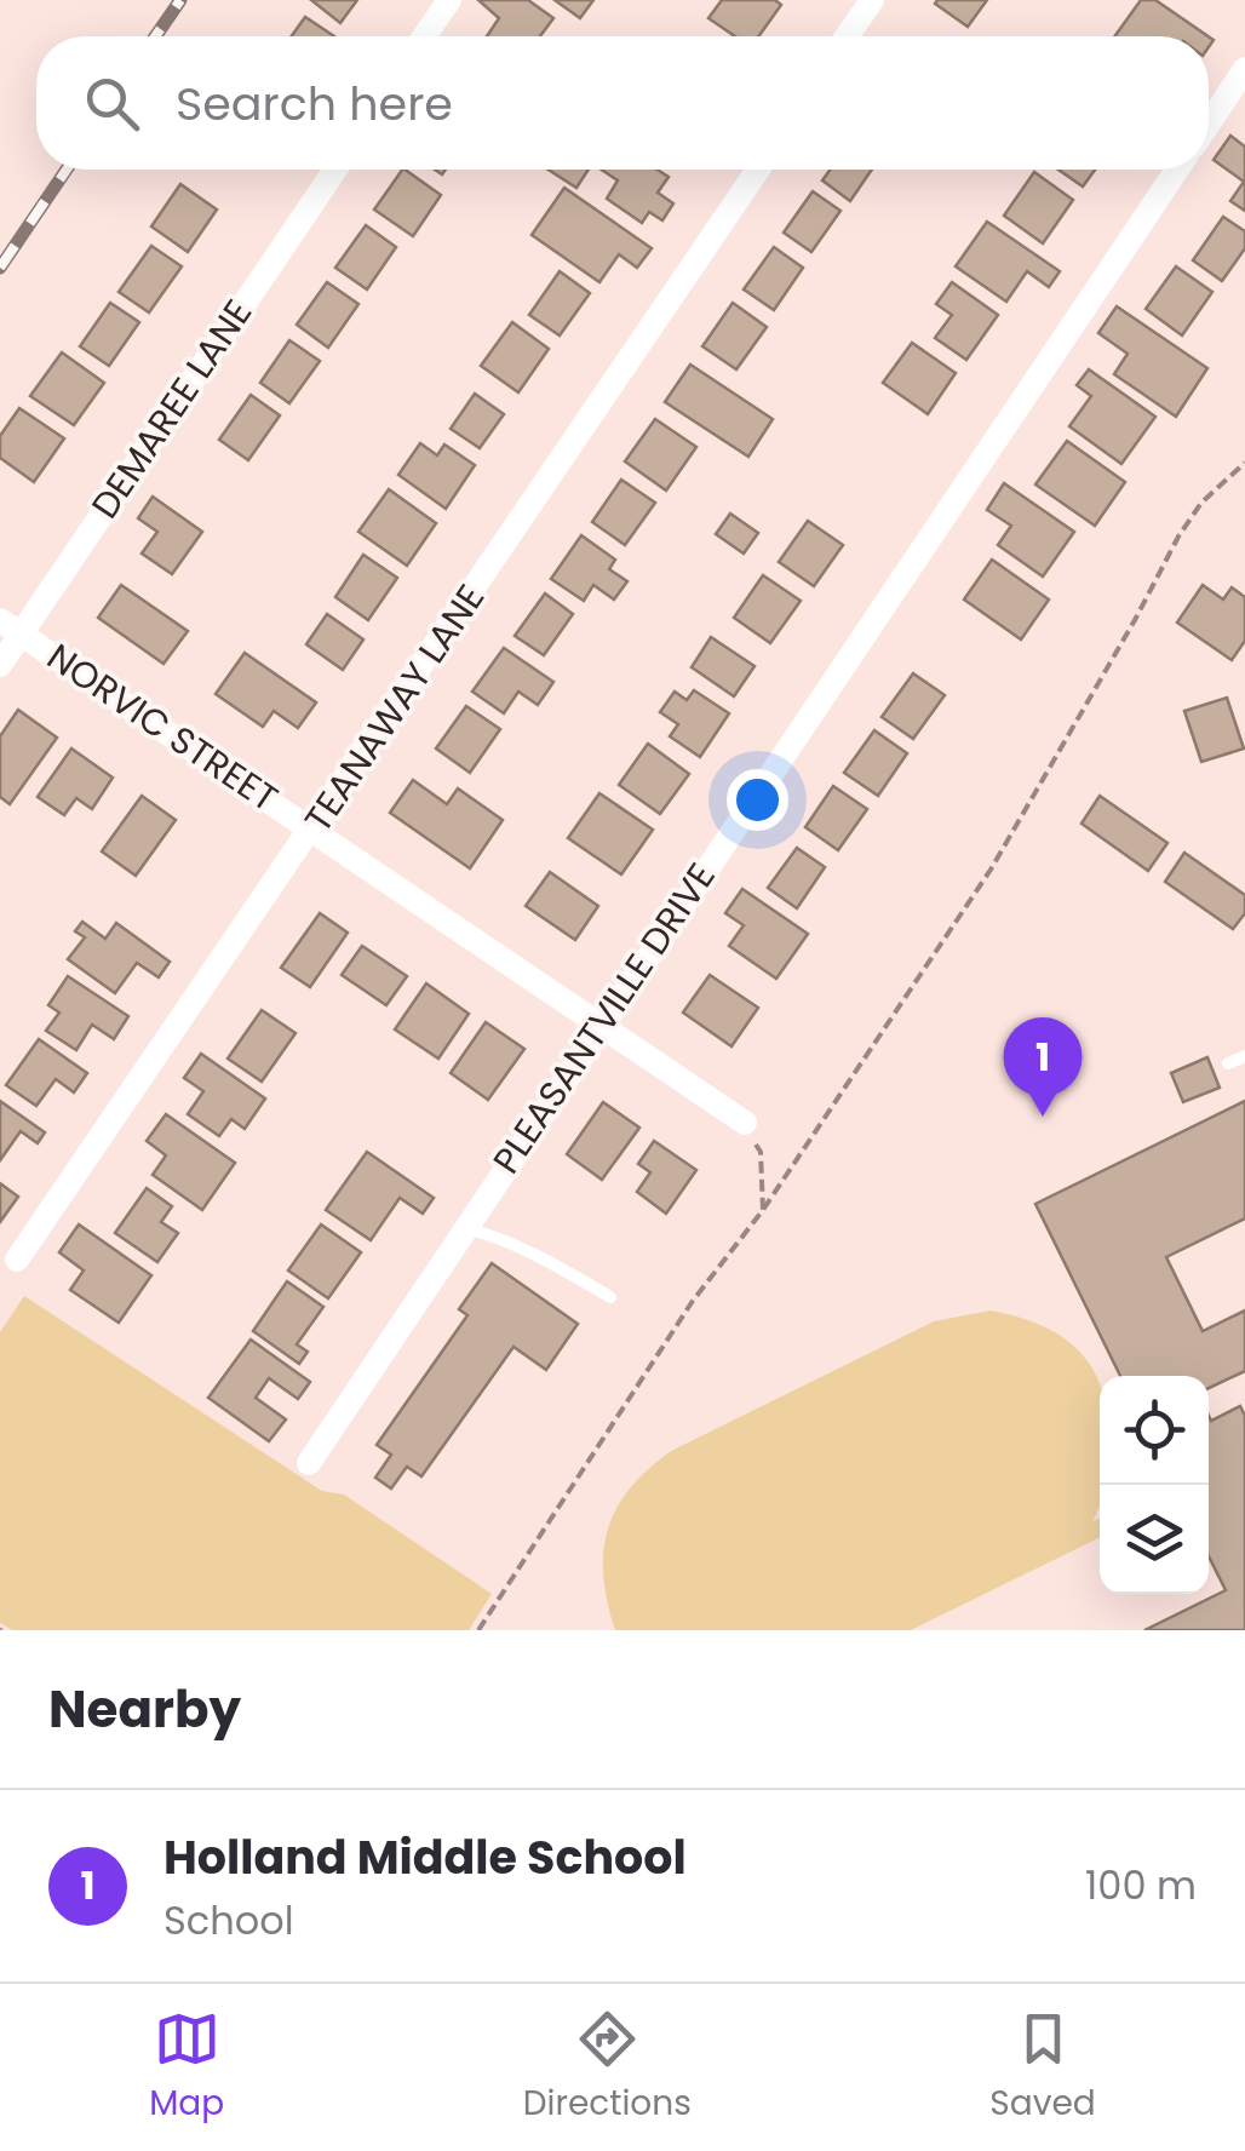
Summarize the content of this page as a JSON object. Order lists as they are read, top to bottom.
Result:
{
  "streets": {
    "street": [
      "DEMAREE LANE",
      "TEANAWAY LANE",
      "NORVIC STREET",
      "PLEASANTVILLE DRIVE"
    ]
  },
  "crossings": [
    ["DEMAREE LANE", "NORVIC STREET"],
    ["TEANAWAY LANE", "NORVIC STREET"],
    ["NORVIC STREET", "PLEASANTVILLE DRIVE"]
  ],
  "page": {
    "search": "Search here",
    "pins": "1",
    "heading": "Nearby",
    "list": [
      {
        "mark": "1",
        "name": "Holland Middle School",
        "note": "School",
        "value": "100 m"
      }
    ],
    "nav": ["Map", "Directions", "Saved"]
  }
}
